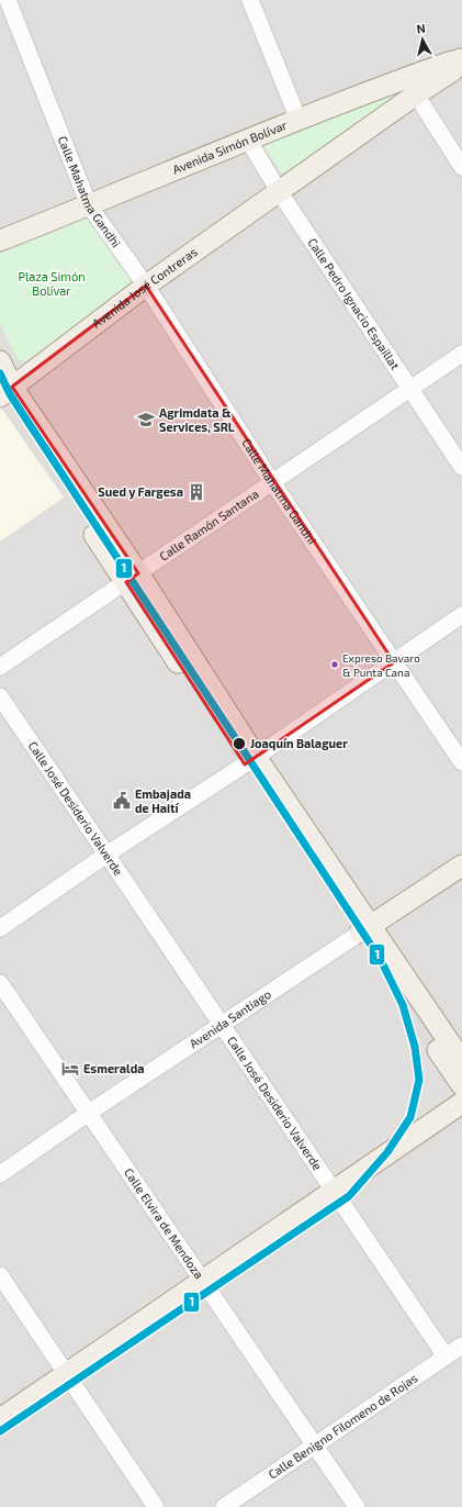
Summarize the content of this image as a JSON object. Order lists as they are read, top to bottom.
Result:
{
  "streets": {
    "main road": ["Avenida Simón Bolívar", "Avenida José Contreras", "Avenida Santiago"],
    "street": [
      "Calle Mahatma Gandhi",
      "Calle Pedro Ignacio Espaillat",
      "Calle Ramón Santana",
      "Calle José Desiderio Valverde",
      "Calle Elvira de Mendoza",
      "Calle Benigno Filomeno de Rojas"
    ]
  },
  "crossings": [
    ["Avenida Simón Bolívar", "Calle Mahatma Gandhi"],
    ["Avenida Simón Bolívar", "Avenida José Contreras"],
    ["Avenida Simón Bolívar", "Calle Pedro Ignacio Espaillat"],
    ["Calle Mahatma Gandhi", "Avenida José Contreras"],
    ["Calle Mahatma Gandhi", "Calle Ramón Santana"],
    ["Avenida José Contreras", "Calle Pedro Ignacio Espaillat"],
    ["Calle Pedro Ignacio Espaillat", "Calle Ramón Santana"],
    ["Calle José Desiderio Valverde", "Avenida Santiago"],
    ["Calle José Desiderio Valverde", "Calle Benigno Filomeno de Rojas"],
    ["Avenida Santiago", "Calle Elvira de Mendoza"],
    ["Calle Elvira de Mendoza", "Calle Benigno Filomeno de Rojas"]
  ],
  "parks": ["Plaza Simón Bolívar"],
  "places": {
    "school or university": ["Agrimdata & Services, SRL"],
    "building": ["Sued y Fargesa"],
    "other": ["Expreso Bavaro & Punta Cana", "Joaquín Balaguer"],
    "public building": ["Embajada de Haití"],
    "hotel": ["Esmeralda"]
  },
  "lines": ["transit line 1"],
  "north": "top"
}
